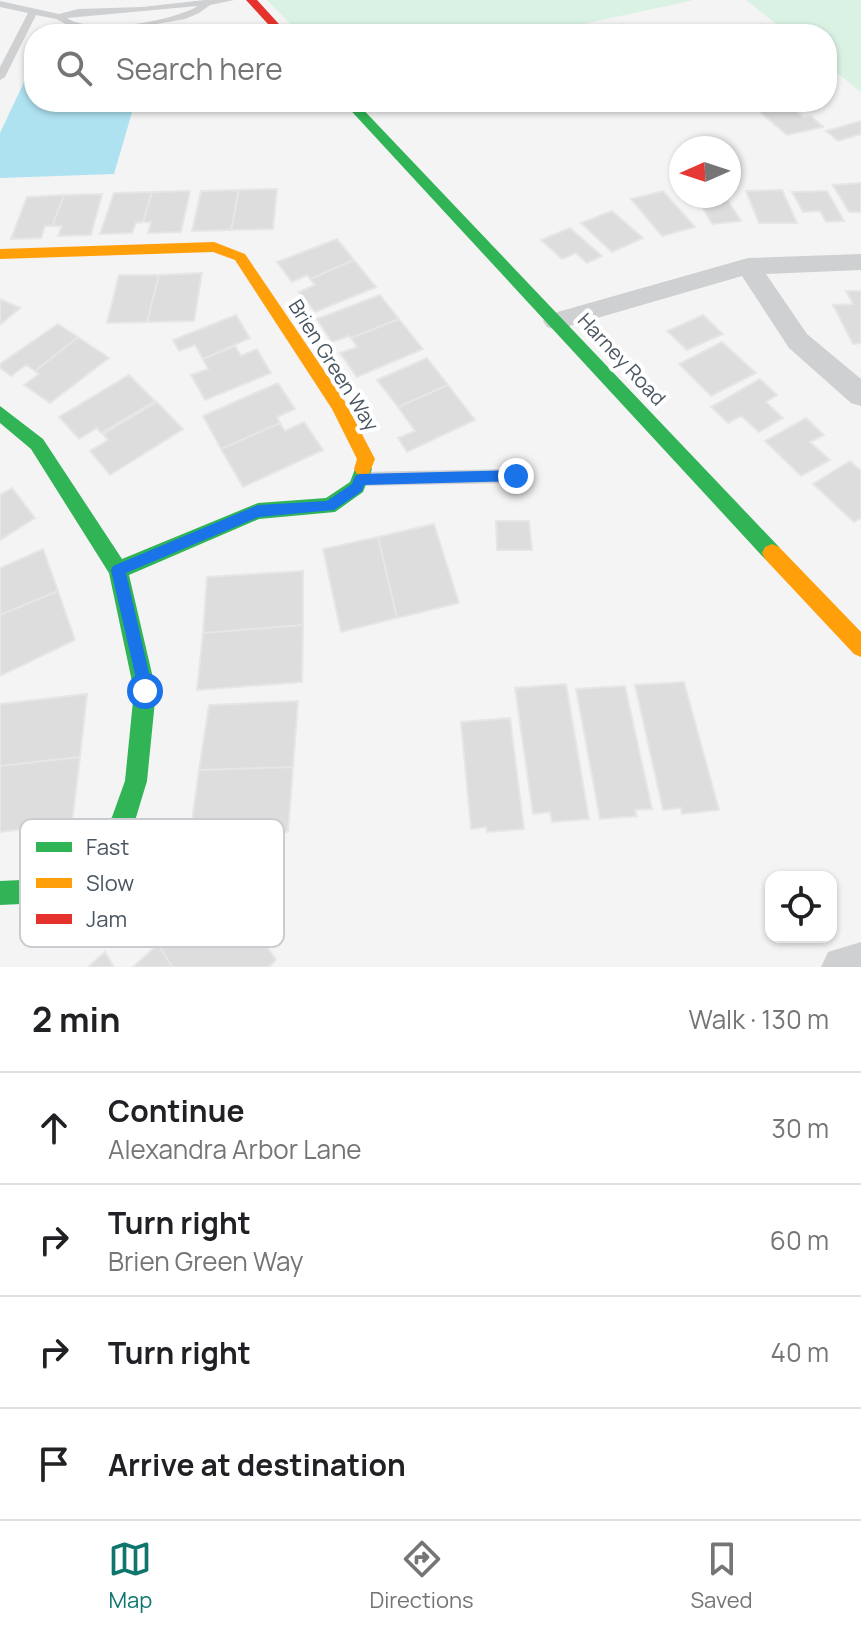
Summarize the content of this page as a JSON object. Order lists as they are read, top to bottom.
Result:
{
  "streets": {
    "street": ["Harney Road", "Brien Green Way"]
  },
  "legend": ["Fast", "Slow", "Jam"],
  "north": "left",
  "page": {
    "search": "Search here",
    "heading": ["2 min", "Walk · 130 m"],
    "list": [
      ["Continue", "Alexandra Arbor Lane", "30 m"],
      ["Turn right", "Brien Green Way", "60 m"],
      ["Turn right", "40 m"],
      "Arrive at destination"
    ],
    "nav": ["Map", "Directions", "Saved"]
  }
}
